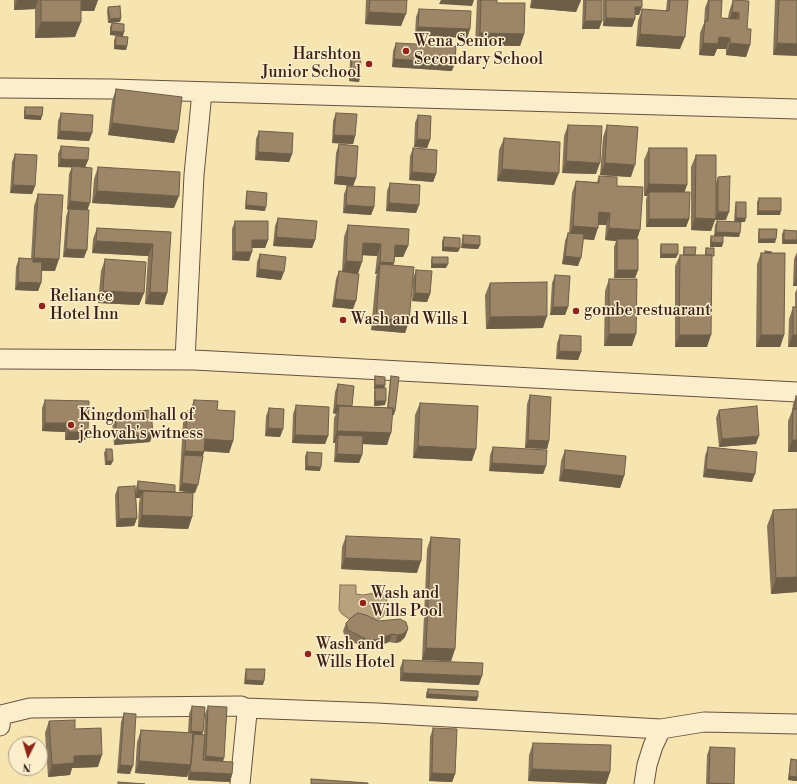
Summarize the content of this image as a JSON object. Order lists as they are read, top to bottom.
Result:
{
  "places": [
    "Wena Senior Secondary School",
    "Harshton Junior School",
    "Reliance Hotel Inn",
    "gombe restuarant",
    "Wash and Wills 1",
    "Kingdom hall of jehovah's witness",
    "Wash and Wills Pool",
    "Wash and Wills Hotel"
  ],
  "north": "bottom"
}
